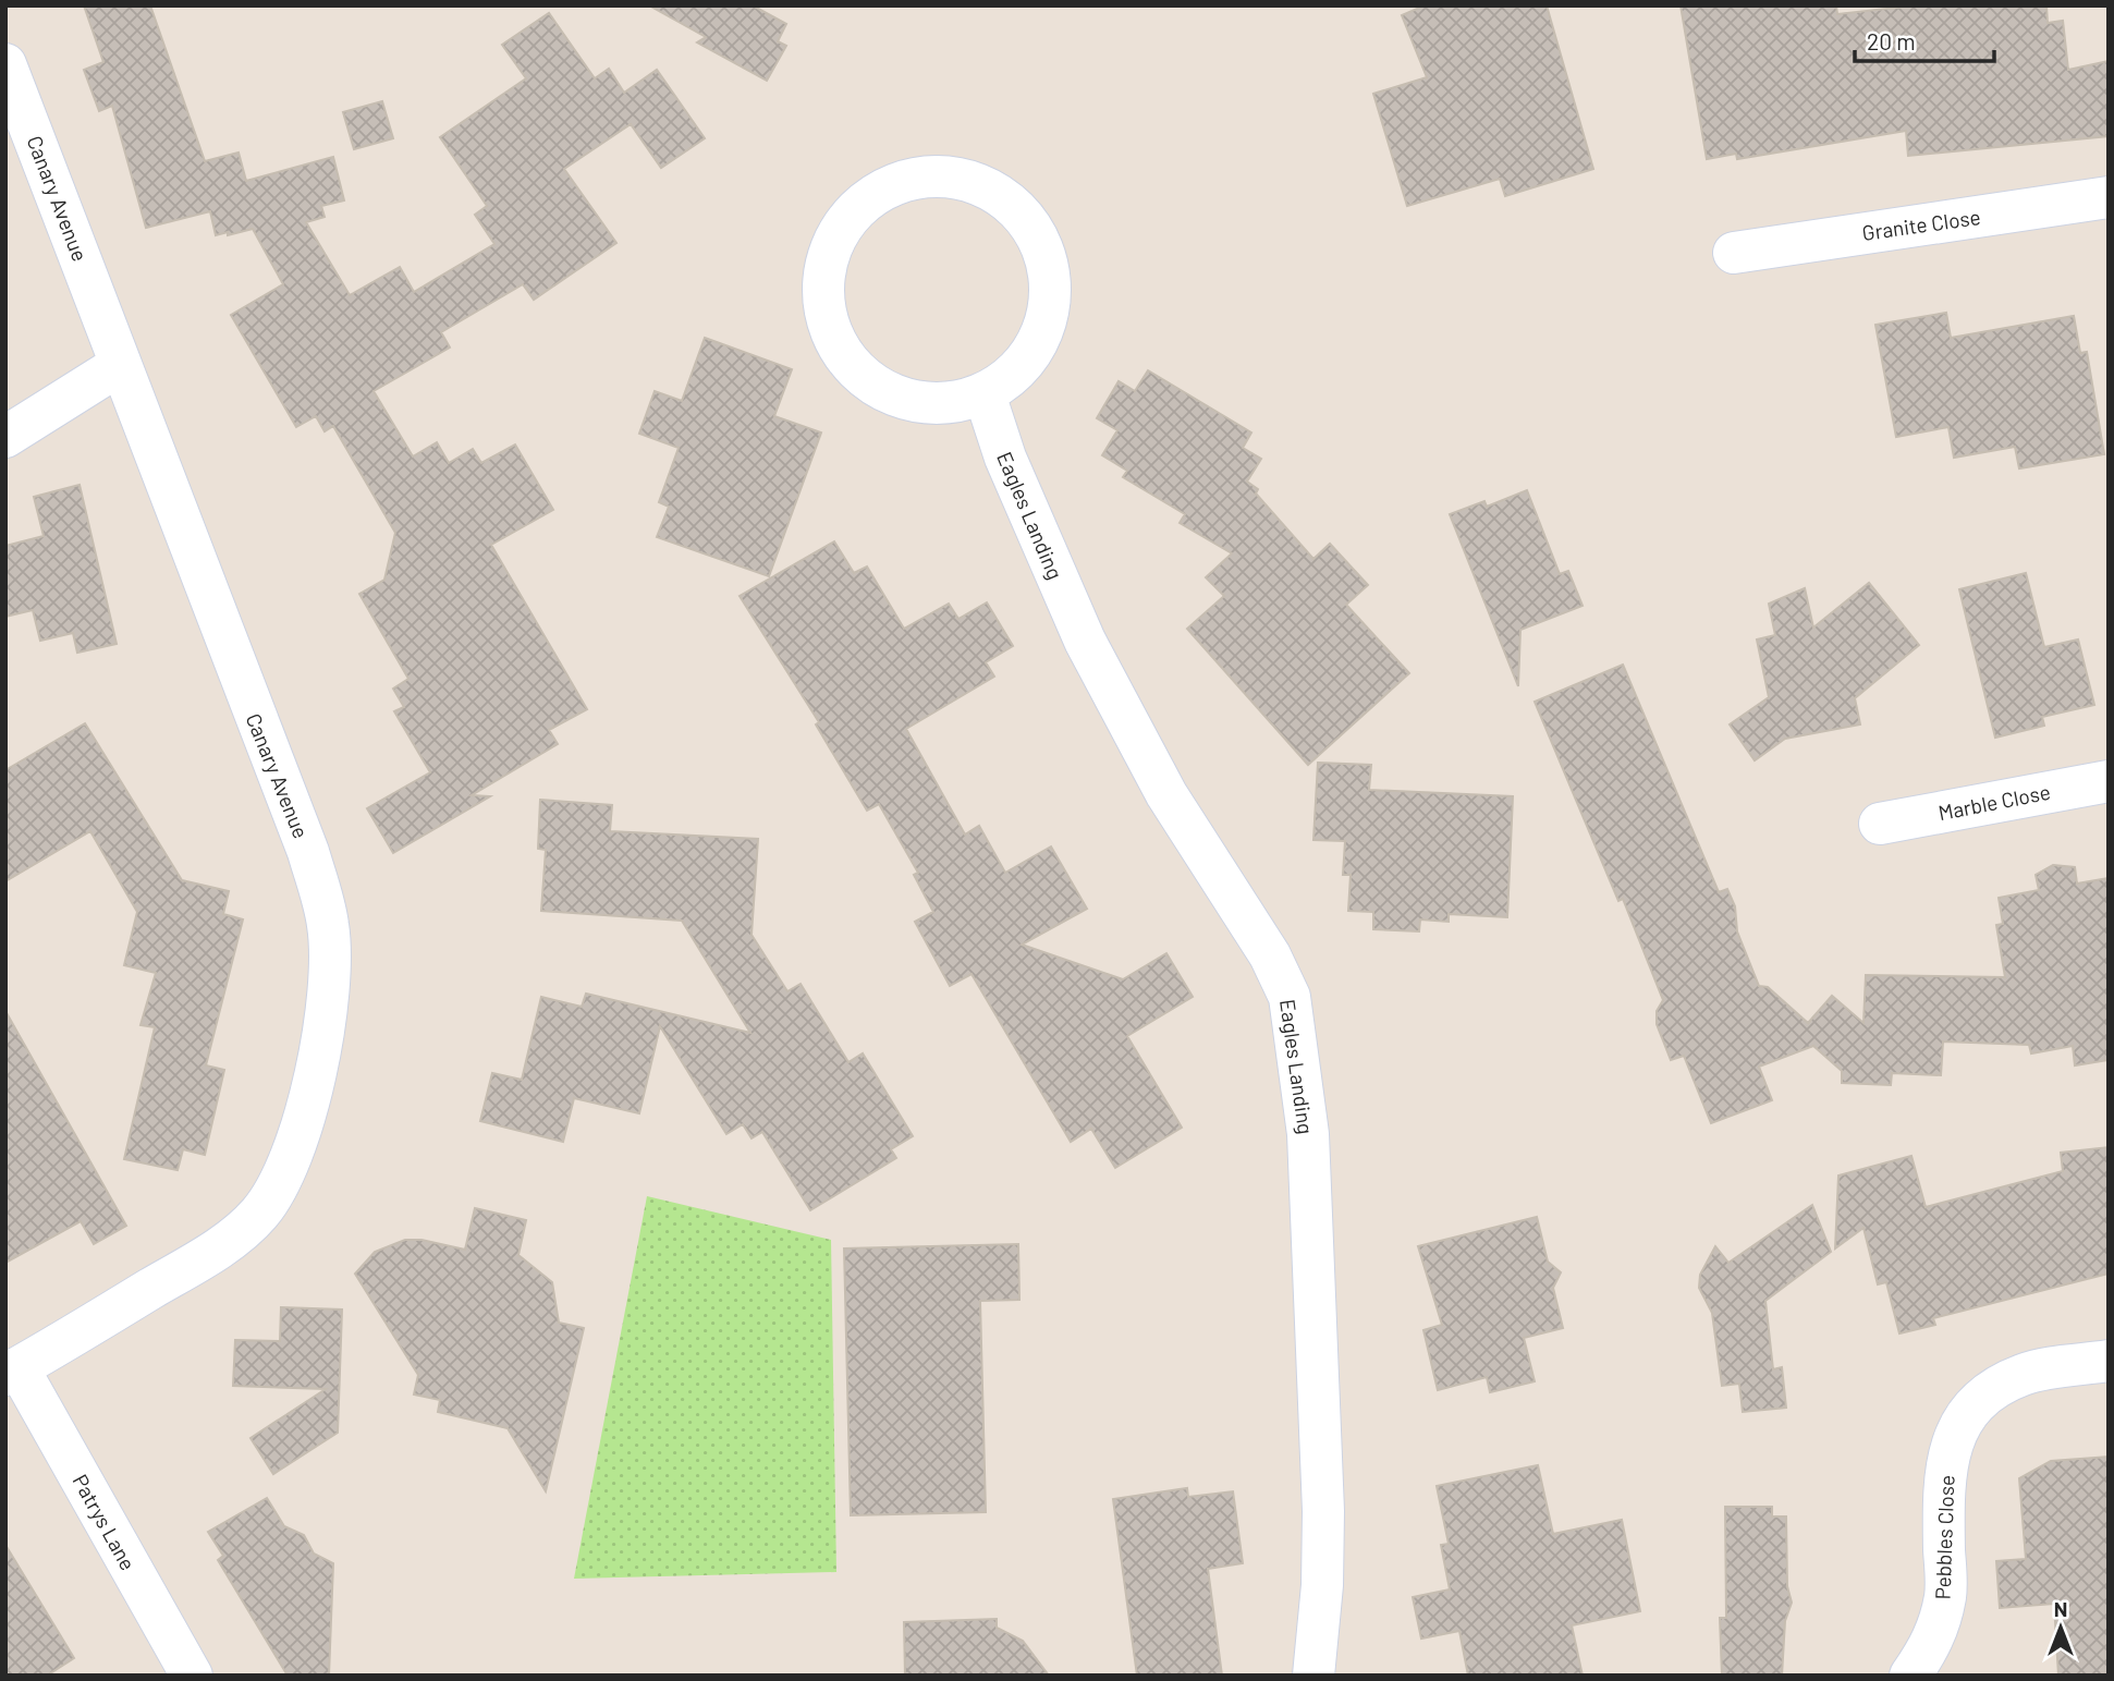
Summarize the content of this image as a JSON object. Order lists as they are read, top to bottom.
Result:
{
  "streets": {
    "street": [
      "Canary Avenue",
      "Granite Close",
      "Eagles Landing",
      "Marble Close",
      "Patrys Lane",
      "Pebbles Close"
    ]
  },
  "crossings": [
    ["Canary Avenue", "Patrys Lane"]
  ],
  "scale_bar": "20 m",
  "north": "top"
}
